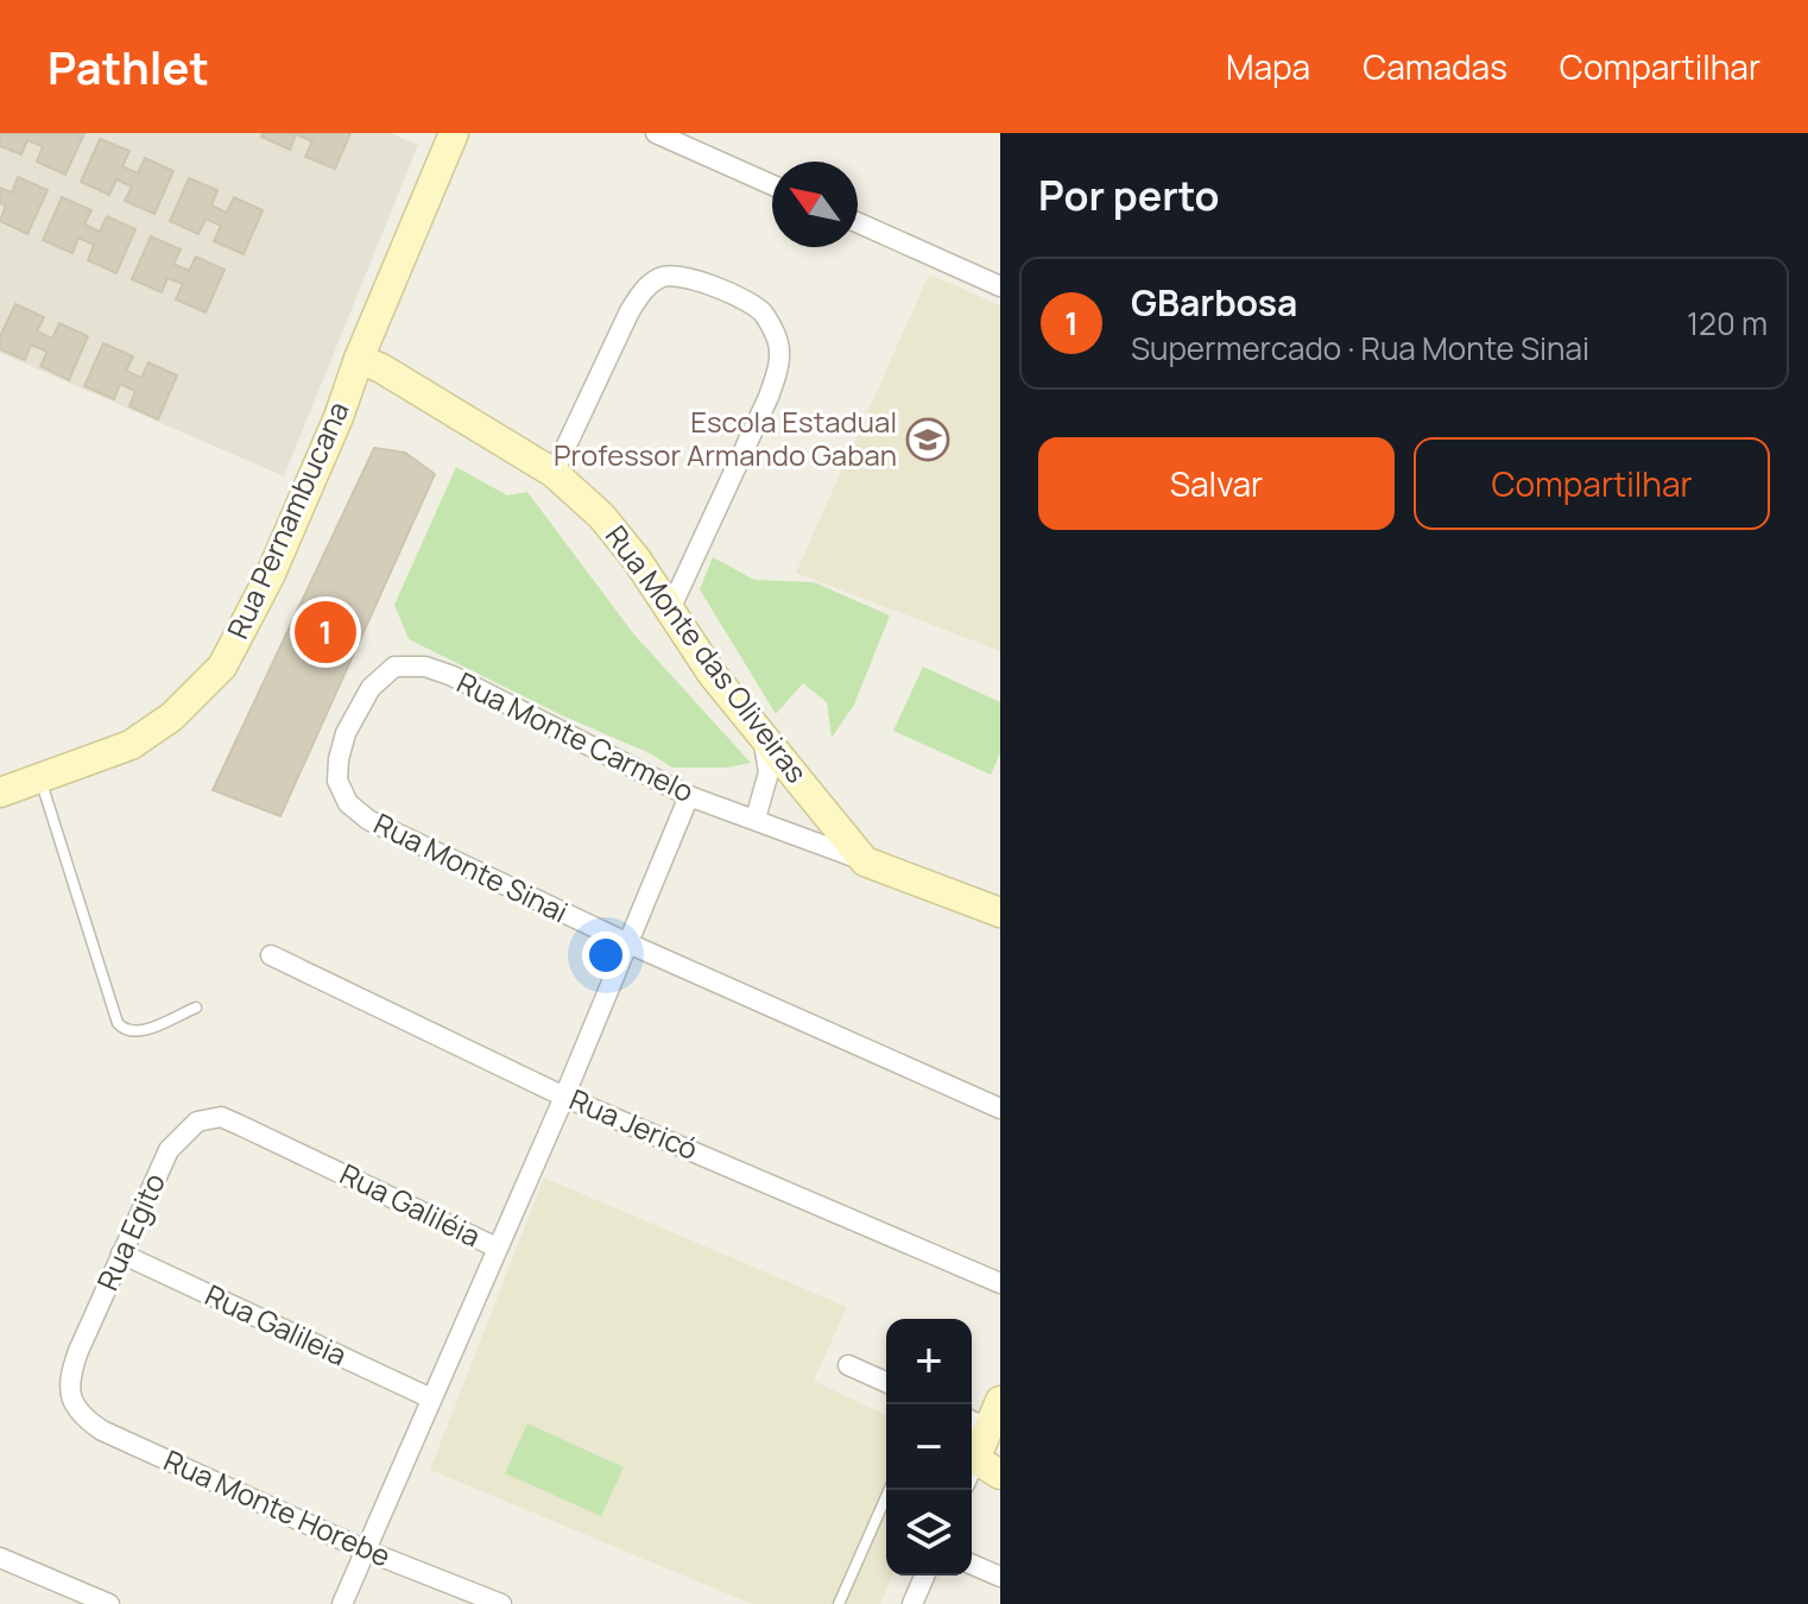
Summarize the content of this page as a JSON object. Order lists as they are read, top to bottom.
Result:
{
  "streets": {
    "street": [
      "Rua Pernambucana",
      "Rua Monte das Oliveiras",
      "Rua Monte Carmelo",
      "Rua Monte Sinai",
      "Rua Jericó",
      "Rua Galiléia",
      "Rua Egito",
      "Rua Galileia",
      "Rua Monte Horebe"
    ]
  },
  "crossings": [
    ["Rua Pernambucana", "Rua Monte das Oliveiras"],
    ["Rua Monte das Oliveiras", "Rua Monte Carmelo"],
    ["Rua Monte Carmelo", "Rua Monte Sinai"],
    ["Rua Monte Carmelo", "Rua Galiléia"],
    ["Rua Monte Sinai", "Rua Galiléia"],
    ["Rua Jericó", "Rua Galiléia"],
    ["Rua Galiléia", "Rua Egito"],
    ["Rua Egito", "Rua Galileia"],
    ["Rua Egito", "Rua Monte Horebe"]
  ],
  "places": {
    "school or university": ["Escola Estadual Professor Armando Gaban"]
  },
  "north": "top left",
  "page": {
    "header": "Pathlet",
    "nav": ["Mapa", "Camadas", "Compartilhar"],
    "heading": "Por perto",
    "list": [
      {
        "mark": "1",
        "name": "GBarbosa",
        "note": "Supermercado · Rua Monte Sinai",
        "value": "120 m"
      }
    ],
    "buttons": ["Salvar", "Compartilhar"],
    "pins": "1",
    "map_buttons": ["+", "−"]
  }
}
